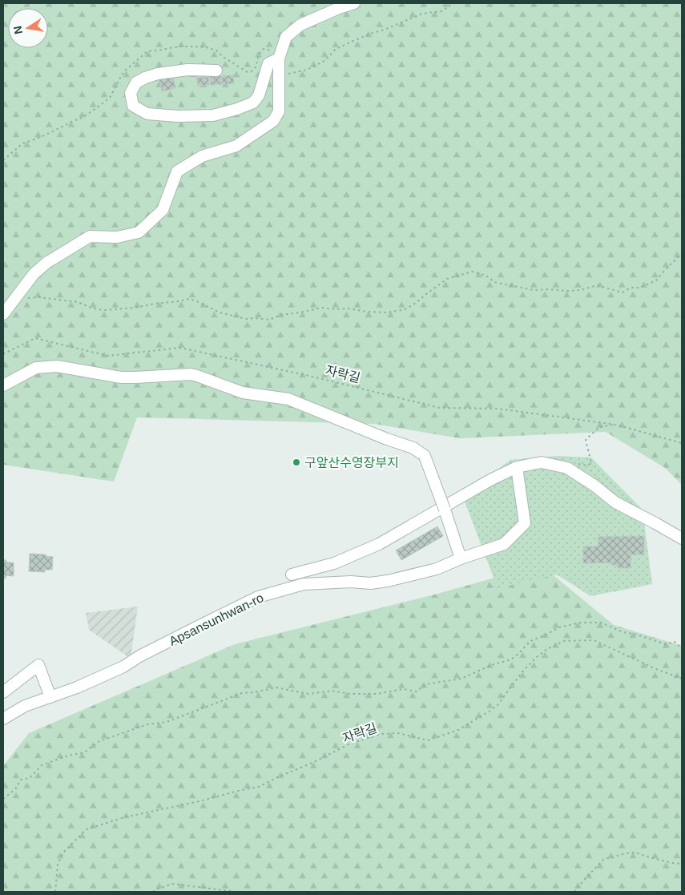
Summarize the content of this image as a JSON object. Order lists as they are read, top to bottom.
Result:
{
  "streets": {
    "street": ["Apsansunhwan-ro"],
    "path": ["자락길"]
  },
  "places": ["구앞산수영장부지"],
  "north": "left"
}
